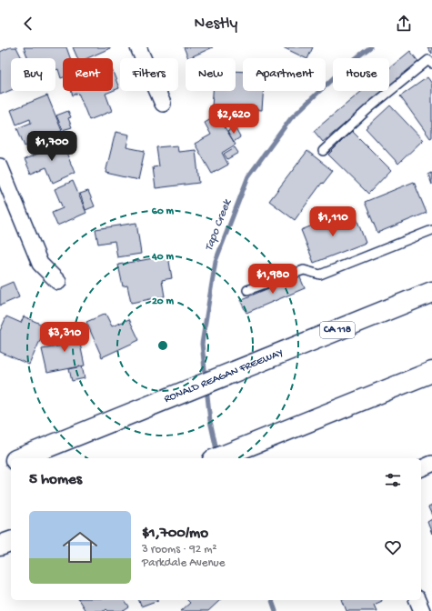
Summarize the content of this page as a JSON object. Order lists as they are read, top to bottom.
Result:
{
  "streets": {
    "highway": ["CA 118", "RONALD REAGAN FREEWAY"]
  },
  "water": ["Tapo Creek"],
  "page": {
    "header": "Nestly",
    "chip": [
      "Buy",
      "Rent",
      "Filters",
      "New",
      "Apartment",
      "House"
    ],
    "price": [
      "$2,620",
      "$1,700",
      "$1,110",
      "$1,980",
      "$3,310"
    ],
    "heading": "5 homes",
    "list": [
      {
        "name": "$1,700/mo",
        "note": "3 rooms · 92 m² · Parkdale Avenue"
      }
    ]
  },
  "rings": ["60 m", "40 m", "20 m"]
}
